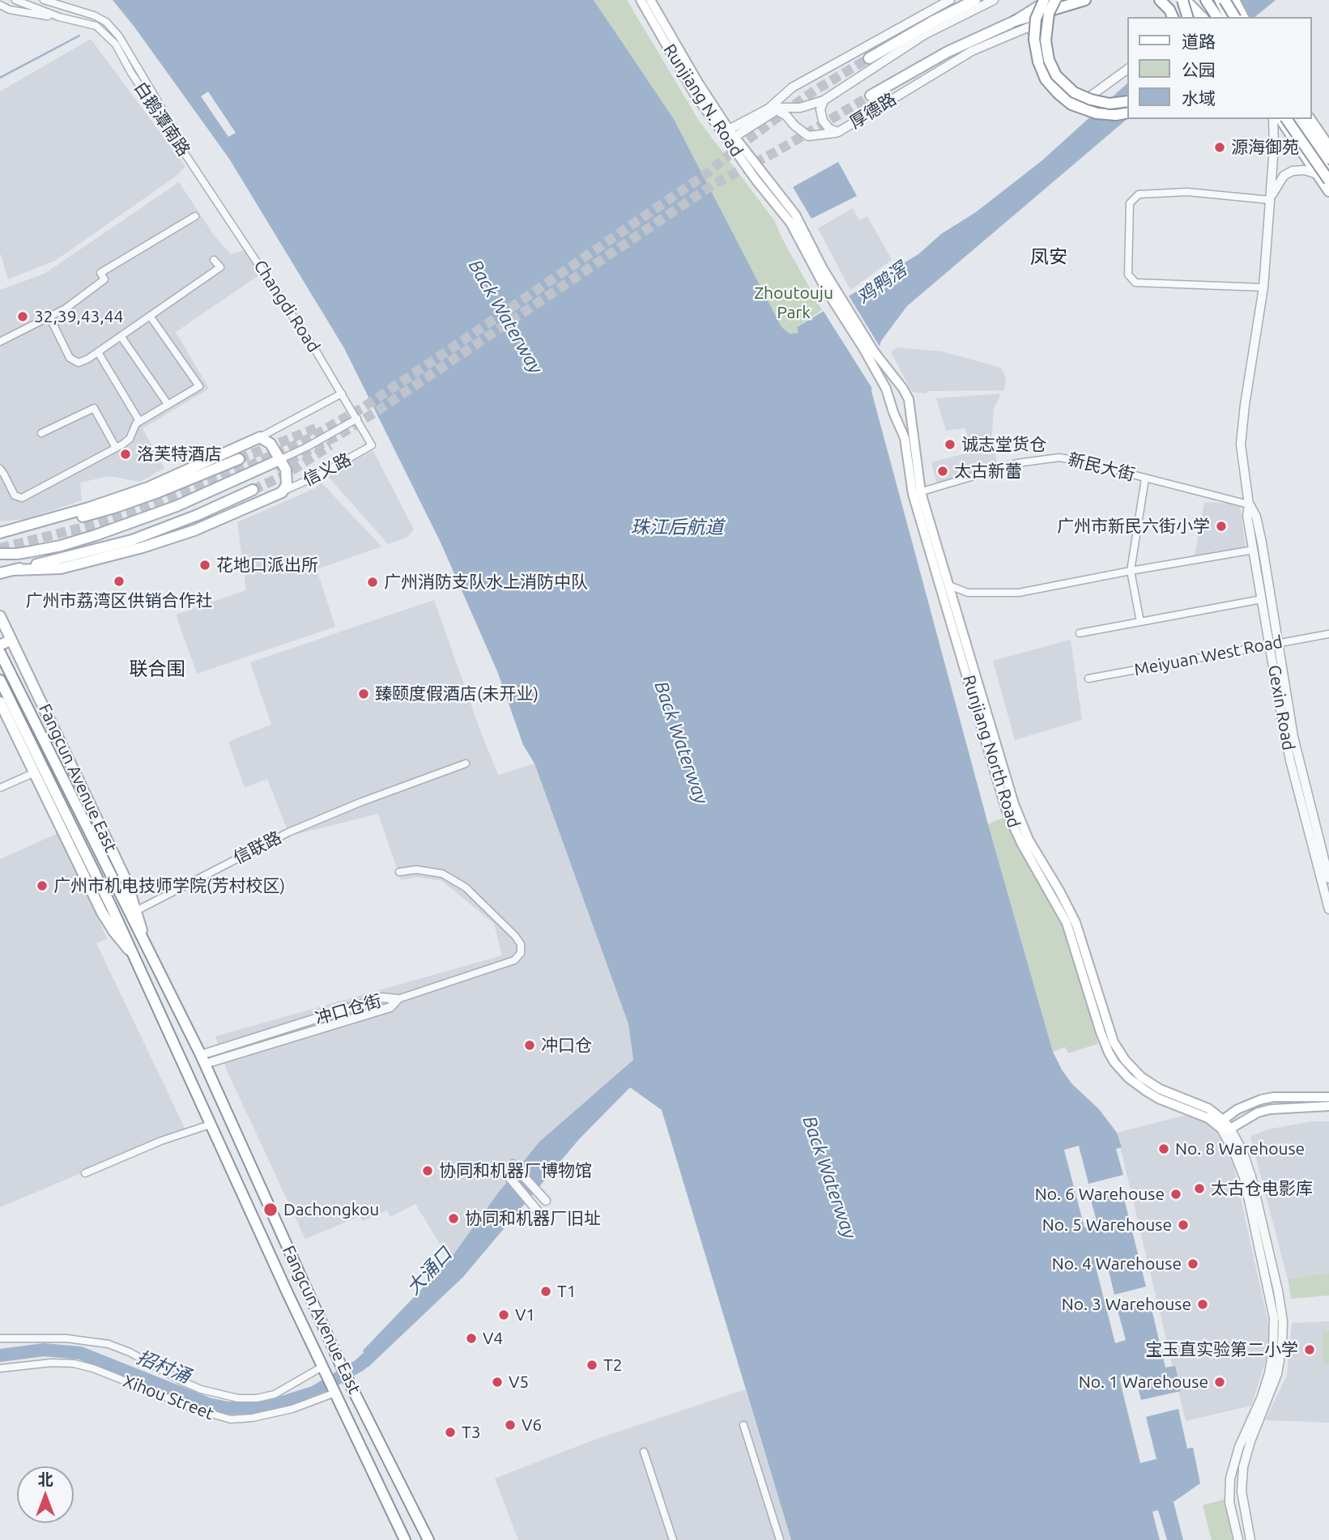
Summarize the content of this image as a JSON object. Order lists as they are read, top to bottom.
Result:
{
  "streets": {
    "main road": ["Runjiang N. Road", "Runjiang North Road", "Fangcun Avenue East"],
    "street": [
      "厚德路",
      "白鹅潭南路",
      "Changdi Road",
      "新民大街",
      "信义路",
      "Meiyuan West Road",
      "Gexin Road",
      "信联路",
      "冲口仓街",
      "Xihou Street"
    ]
  },
  "crossings": [
    ["白鹅潭南路", "Changdi Road"],
    ["Changdi Road", "信义路"],
    ["新民大街", "Gexin Road"],
    ["新民大街", "Runjiang North Road"],
    ["Meiyuan West Road", "Gexin Road"],
    ["Fangcun Avenue East", "信联路"],
    ["Fangcun Avenue East", "冲口仓街"],
    ["Fangcun Avenue East", "Xihou Street"]
  ],
  "districts": ["凤安", "联合围"],
  "water": [
    "鸡鸭滘",
    "Back Waterway",
    "珠江后航道",
    "大涌口",
    "招村涌"
  ],
  "parks": ["Zhoutouju Park"],
  "places": [
    "源海御苑",
    "32,39,43,44",
    "诚志堂货仓",
    "洛芙特酒店",
    "太古新蕾",
    "广州市新民六街小学",
    "花地口派出所",
    "广州市荔湾区供销合作社",
    "广州消防支队水上消防中队",
    "臻颐度假酒店(未开业)",
    "广州市机电技师学院(芳村校区)",
    "冲口仓",
    "No. 8 Warehouse",
    "协同和机器厂博物馆",
    "太古仓电影库",
    "No. 6 Warehouse",
    "Dachongkou",
    "协同和机器厂旧址",
    "No. 5 Warehouse",
    "No. 4 Warehouse",
    "T1",
    "No. 3 Warehouse",
    "V1",
    "V4",
    "宝玉直实验第二小学",
    "T2",
    "V5",
    "No. 1 Warehouse",
    "V6",
    "T3"
  ],
  "legend": ["道路", "公园", "水域"],
  "north": "top"
}
